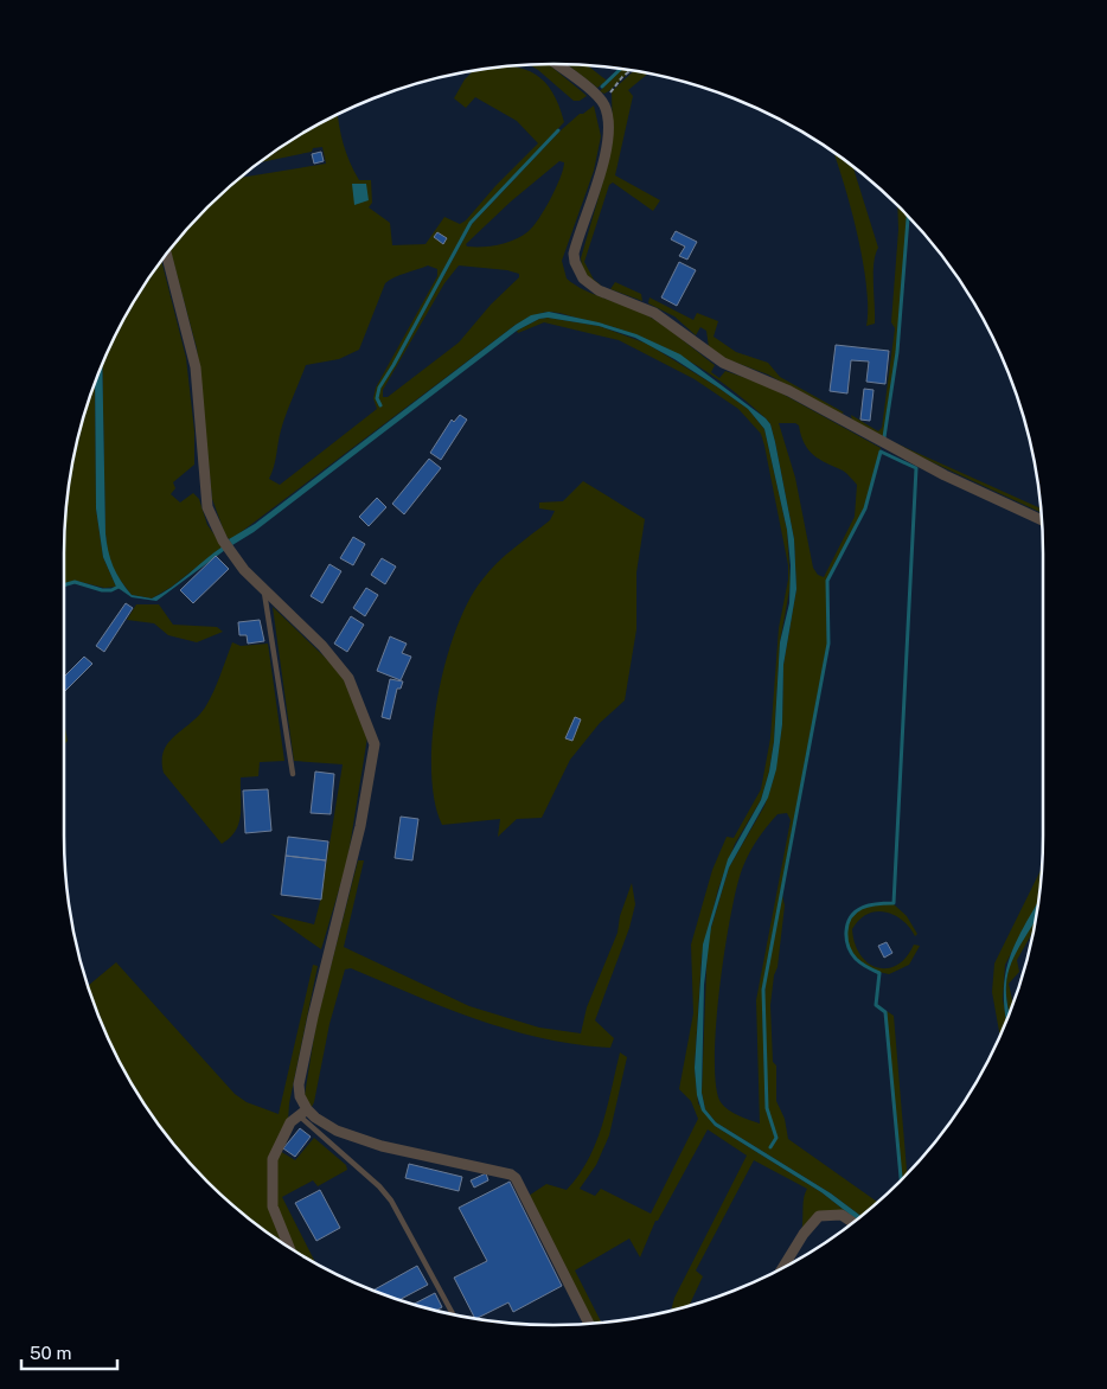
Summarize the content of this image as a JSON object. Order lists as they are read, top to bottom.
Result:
{
  "scale_bar": "50 m"
}
